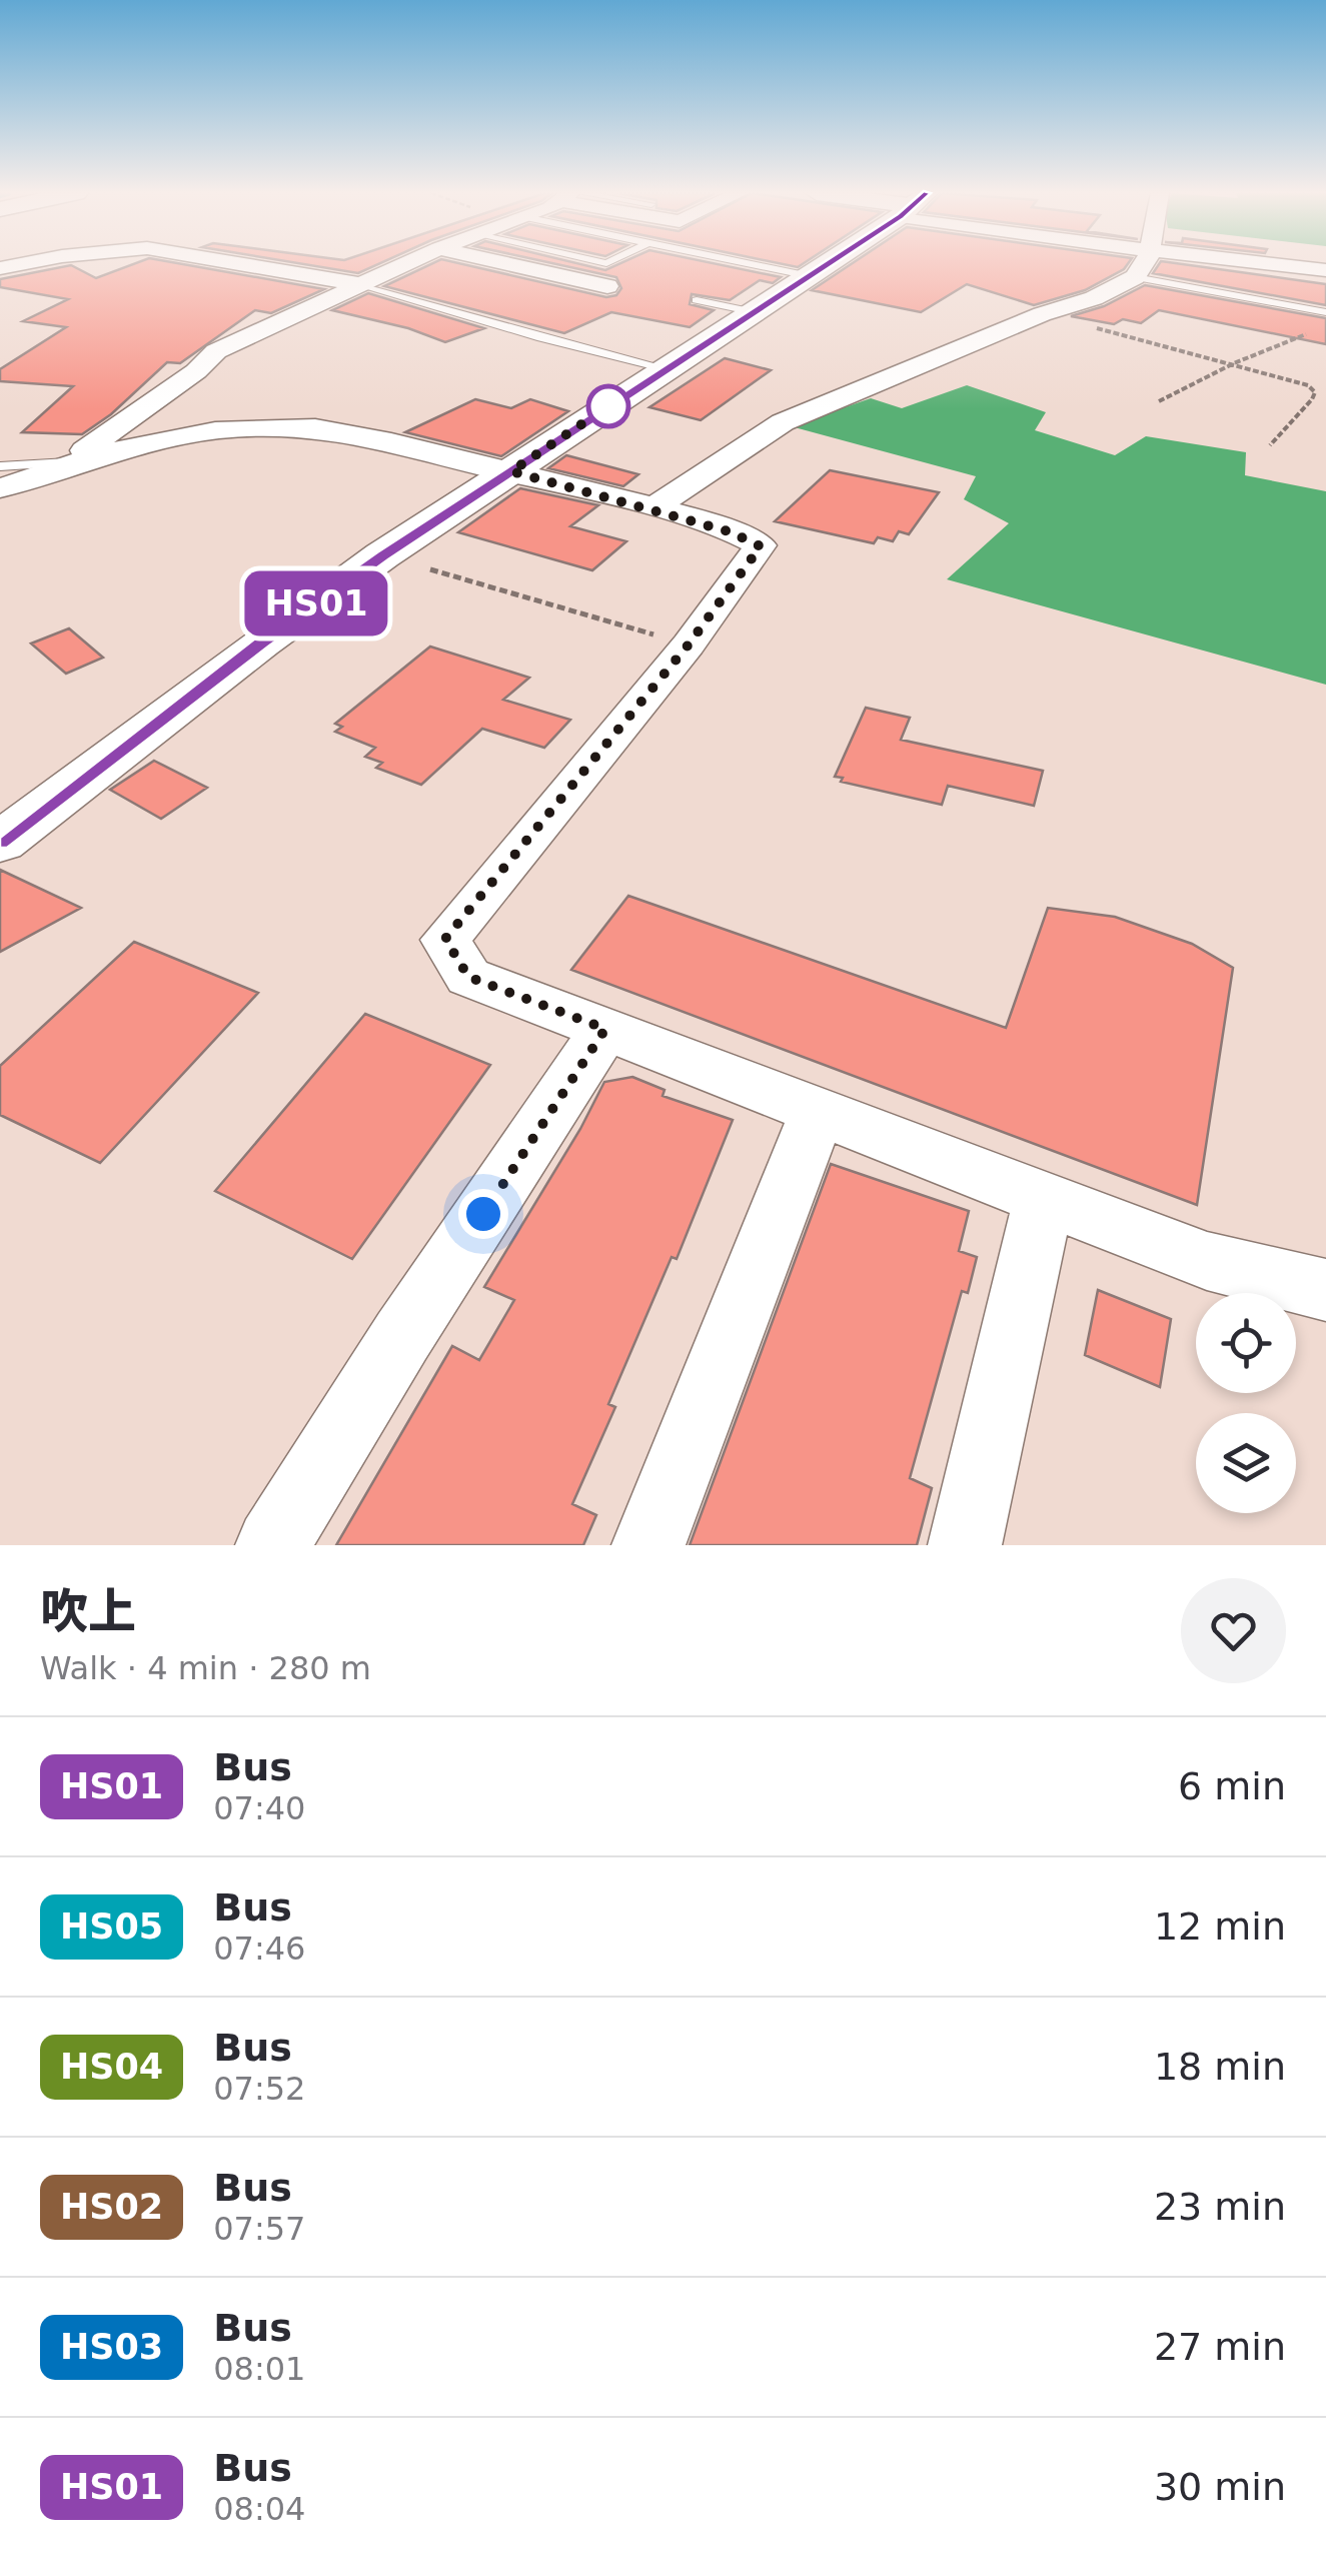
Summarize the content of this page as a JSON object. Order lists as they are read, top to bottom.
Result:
{
  "lines": ["bus line HS01"],
  "page": {
    "on_map": "HS01",
    "heading": ["吹上", "Walk · 4 min · 280 m"],
    "list": [
      {
        "mark": "HS01",
        "name": "Bus",
        "note": "07:40",
        "value": "6 min"
      },
      {
        "mark": "HS05",
        "name": "Bus",
        "note": "07:46",
        "value": "12 min"
      },
      {
        "mark": "HS04",
        "name": "Bus",
        "note": "07:52",
        "value": "18 min"
      },
      {
        "mark": "HS02",
        "name": "Bus",
        "note": "07:57",
        "value": "23 min"
      },
      {
        "mark": "HS03",
        "name": "Bus",
        "note": "08:01",
        "value": "27 min"
      },
      {
        "mark": "HS01",
        "name": "Bus",
        "note": "08:04",
        "value": "30 min"
      }
    ]
  }
}
